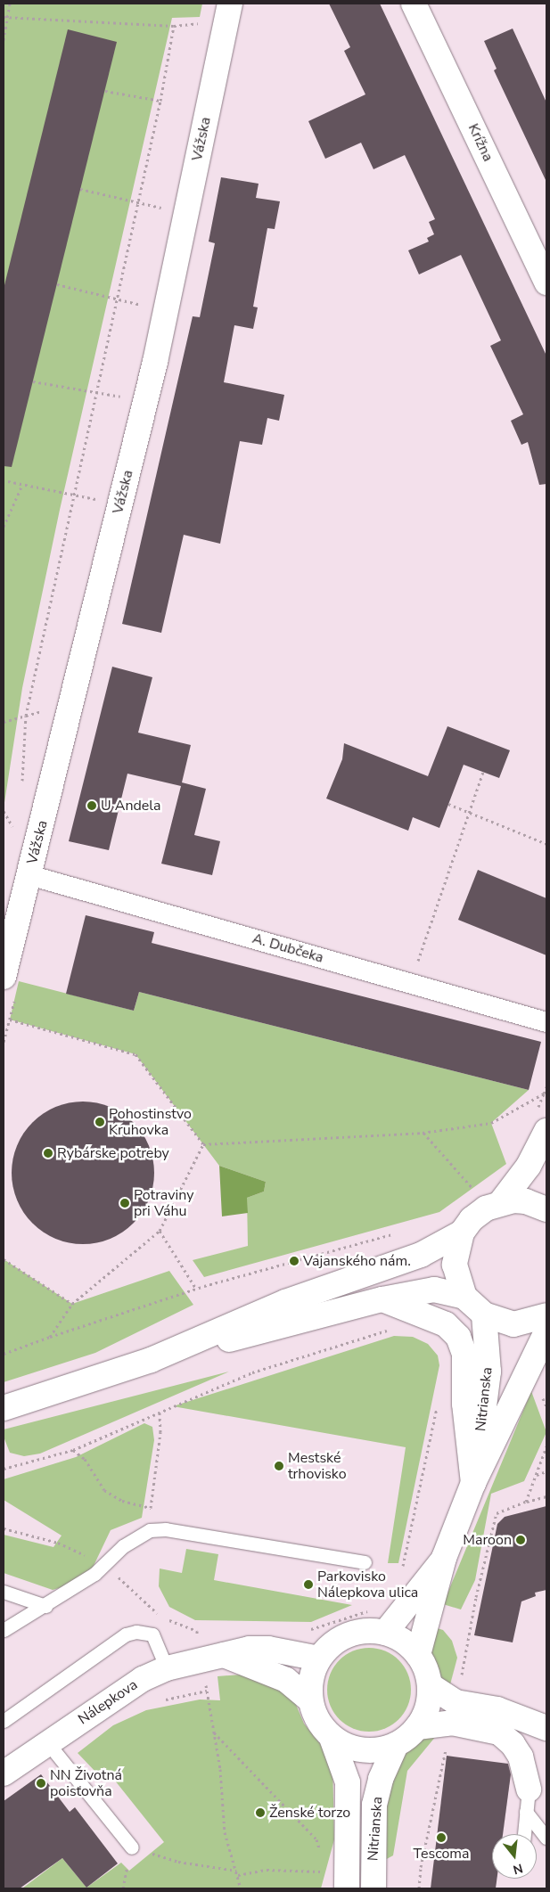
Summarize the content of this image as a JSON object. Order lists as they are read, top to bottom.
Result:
{
  "streets": {
    "street": [
      "Vážska",
      "Krížna",
      "A. Dubčeka",
      "Nitrianska",
      "Nálepkova"
    ]
  },
  "crossings": [
    ["Vážska", "A. Dubčeka"],
    ["Nitrianska", "Nálepkova"]
  ],
  "places": [
    "U Andela",
    "Pohostinstvo Kruhovka",
    "Rybárske potreby",
    "Potraviny pri Váhu",
    "Vajanského nám.",
    "Mestské trhovisko",
    "Maroon",
    "Parkovisko Nálepkova ulica",
    "NN Životná poisťovňa",
    "Ženské torzo",
    "Tescoma"
  ],
  "north": "bottom"
}
